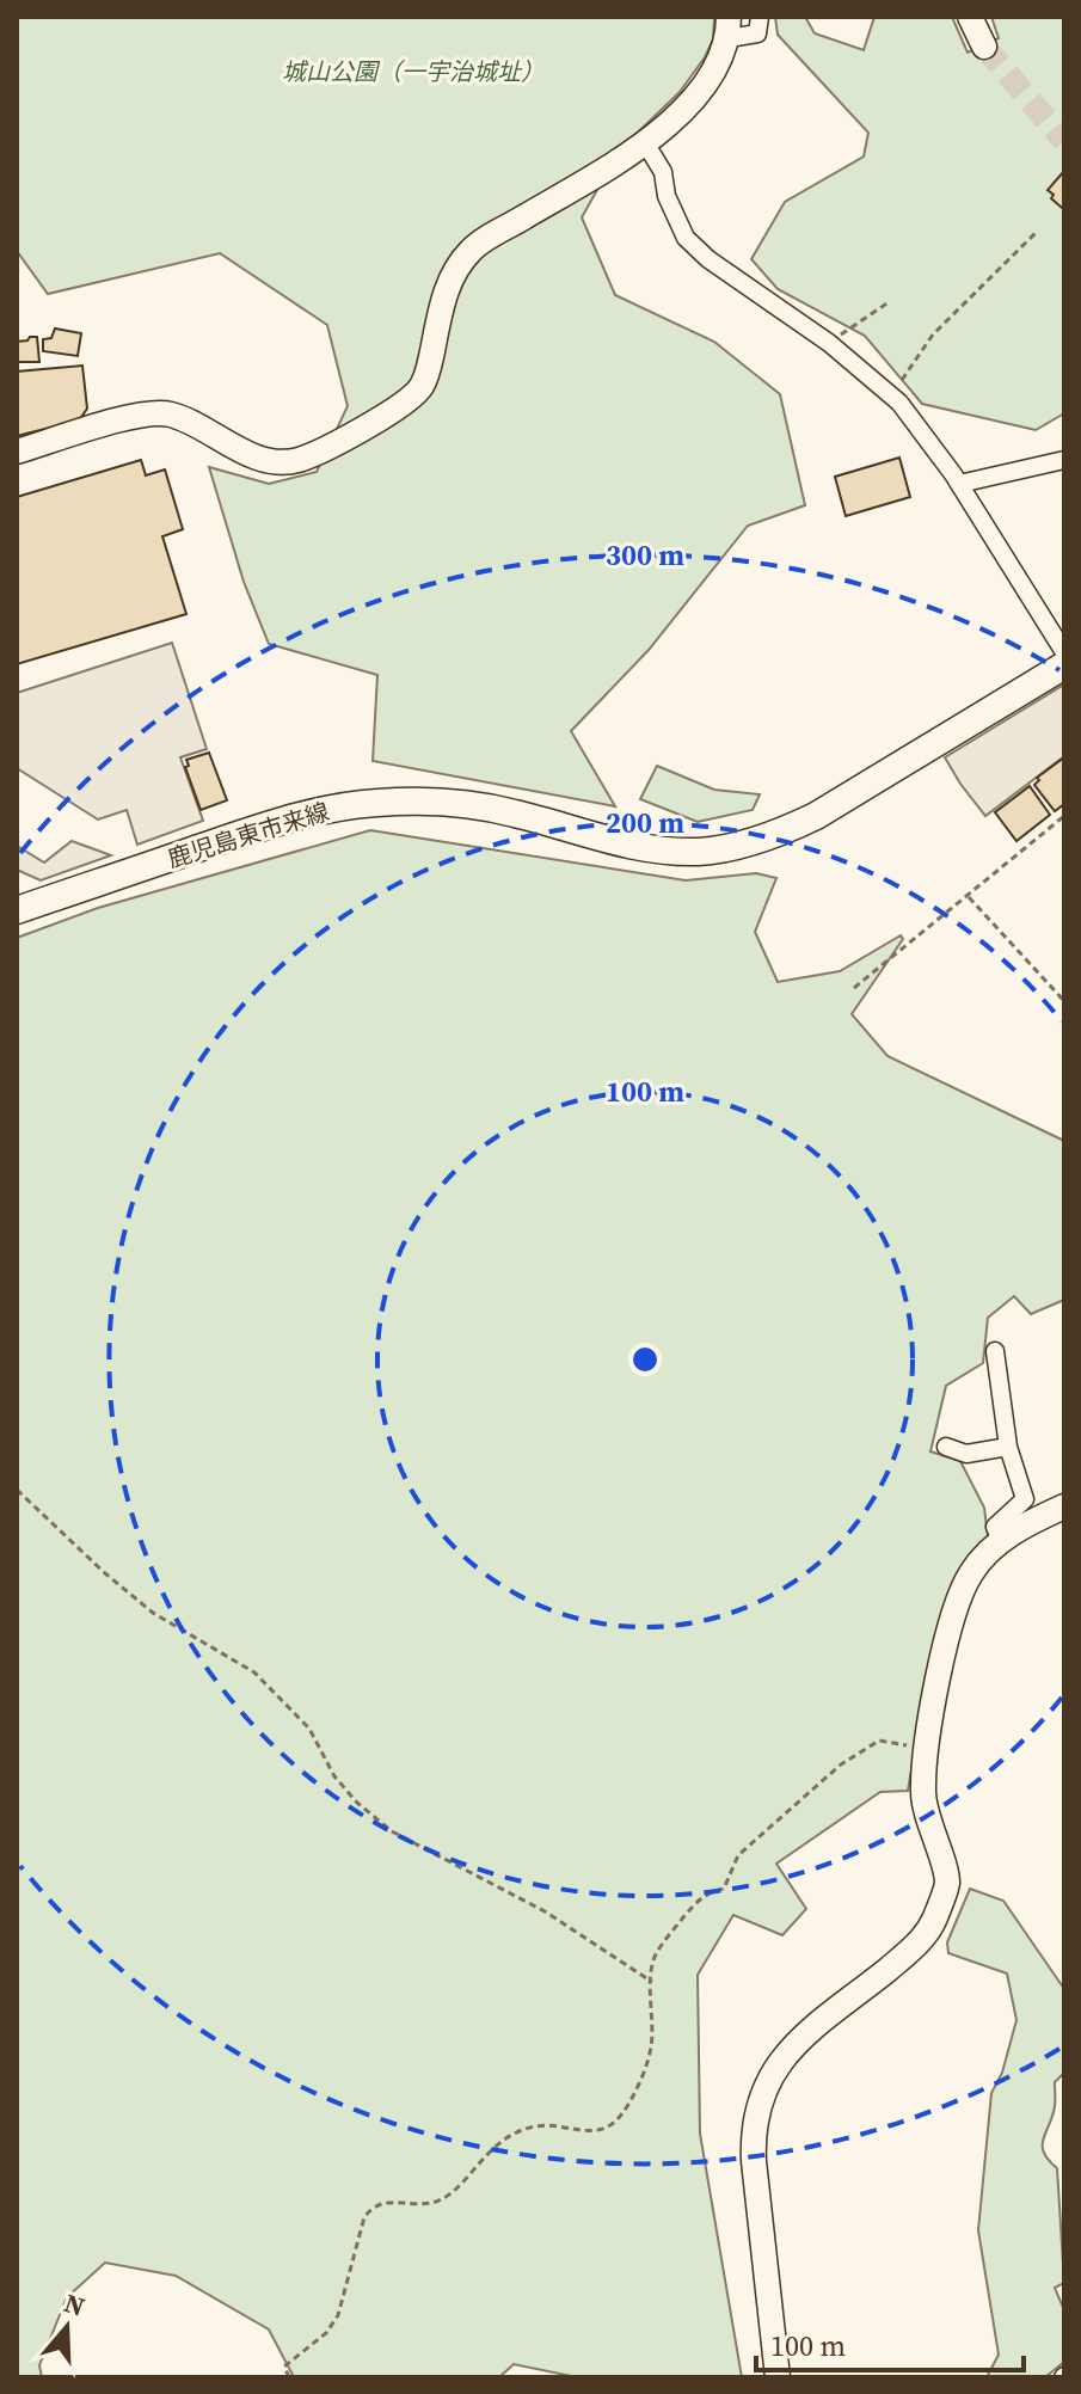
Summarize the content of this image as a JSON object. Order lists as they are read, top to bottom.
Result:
{
  "streets": {
    "main road": ["鹿児島東市来線"]
  },
  "parks": ["城山公園（一宇治城址）"],
  "scale_bar": "100 m",
  "north": "top",
  "rings": ["300 m", "200 m", "100 m"]
}
